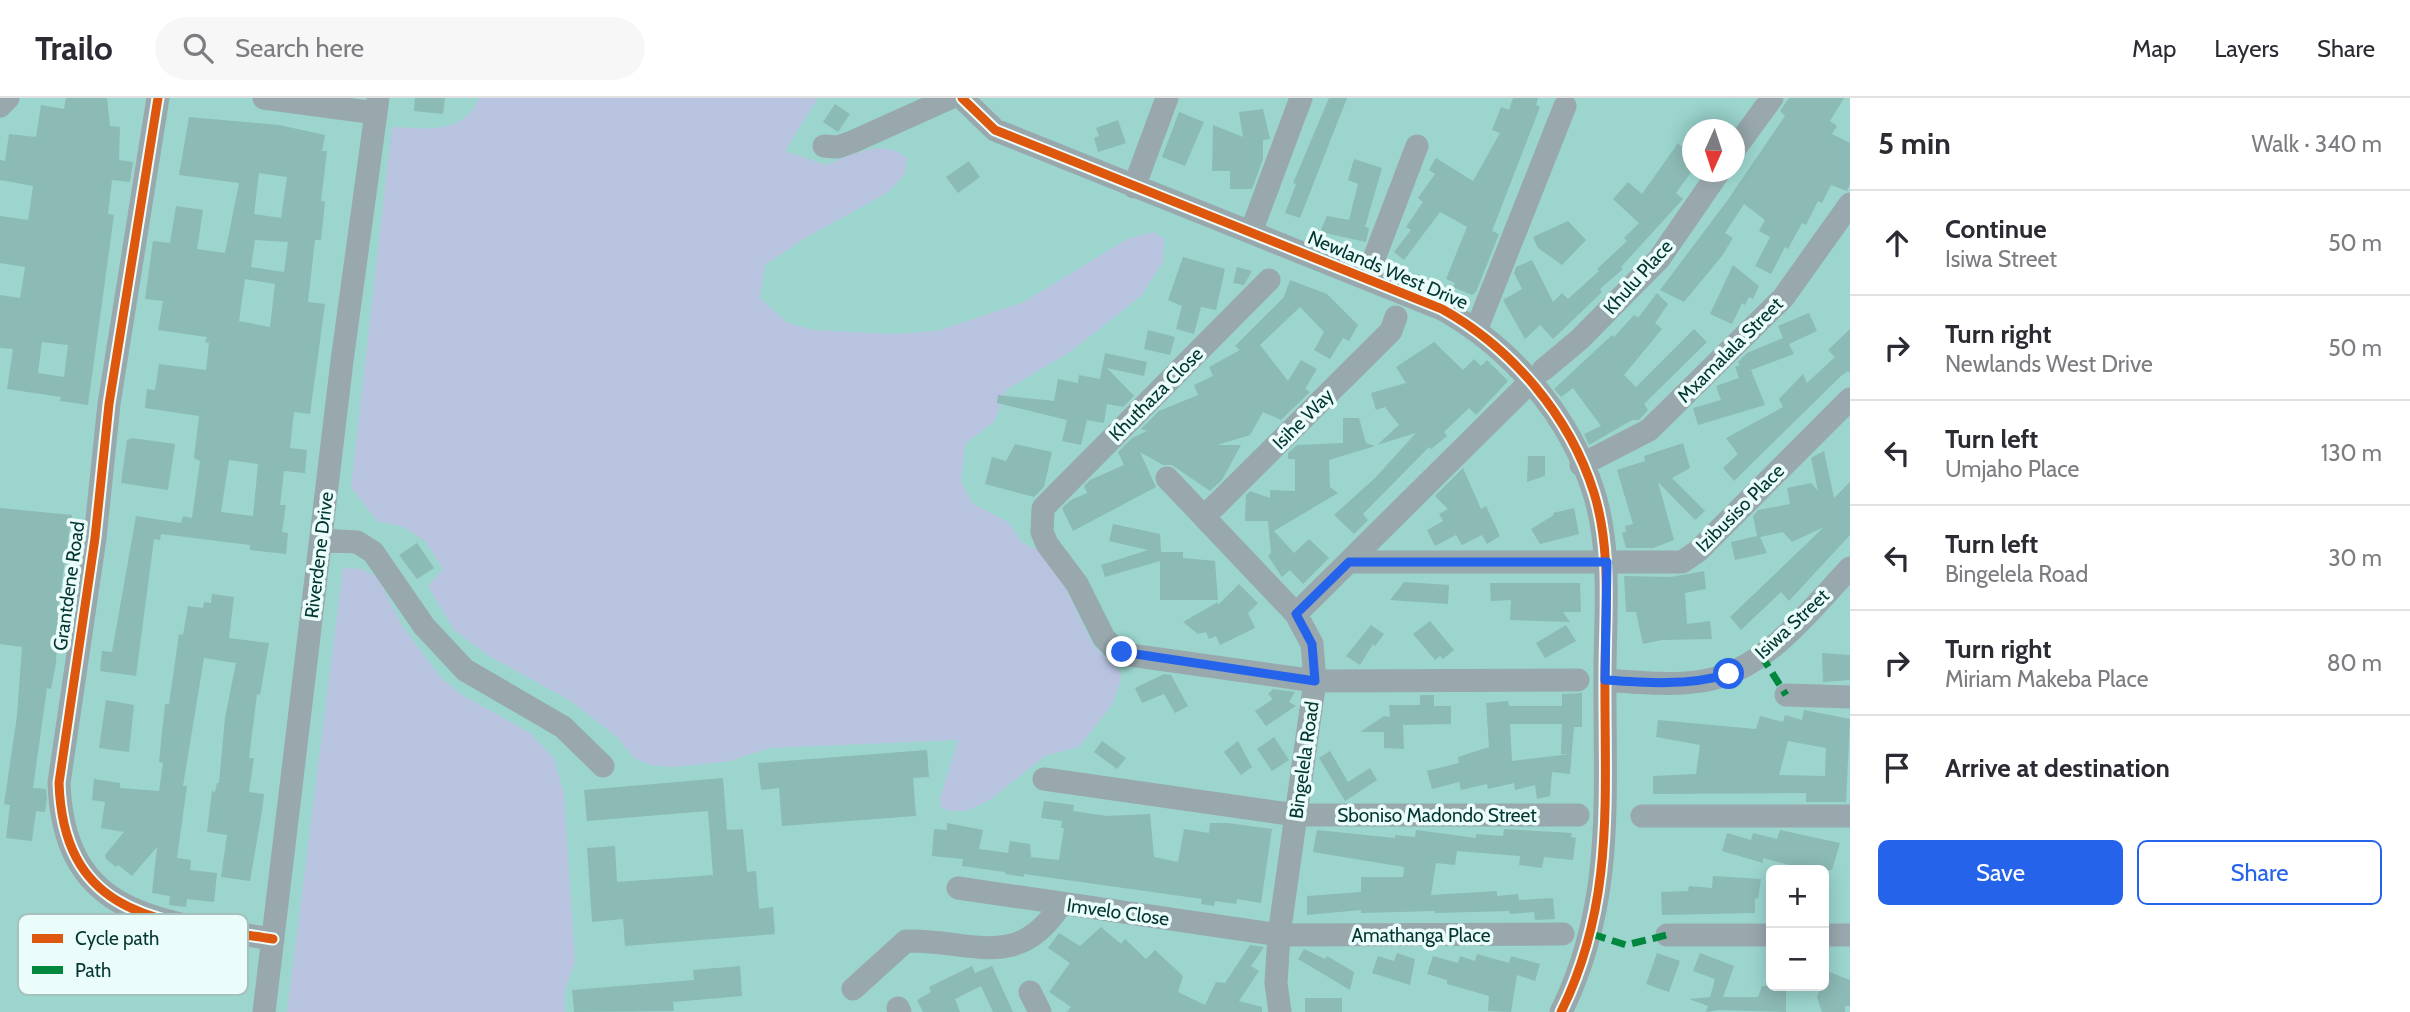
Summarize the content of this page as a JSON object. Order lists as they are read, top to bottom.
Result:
{
  "streets": {
    "street": [
      "Newlands West Drive",
      "Khulu Place",
      "Mxamalala Street",
      "Khuthaza Close",
      "Isihe Way",
      "Izibusiso Place",
      "Riverdene Drive",
      "Grantdene Road",
      "Isiwa Street",
      "Bingelela Road",
      "Sboniso Madondo Street",
      "Imvelo Close",
      "Amathanga Place"
    ]
  },
  "crossings": [
    ["Newlands West Drive", "Khulu Place"],
    ["Newlands West Drive", "Mxamalala Street"],
    ["Newlands West Drive", "Izibusiso Place"],
    ["Newlands West Drive", "Isiwa Street"],
    ["Khulu Place", "Izibusiso Place"],
    ["Khulu Place", "Bingelela Road"],
    ["Khuthaza Close", "Bingelela Road"],
    ["Isihe Way", "Bingelela Road"],
    ["Riverdene Drive", "Grantdene Road"],
    ["Bingelela Road", "Sboniso Madondo Street"],
    ["Bingelela Road", "Imvelo Close"],
    ["Bingelela Road", "Amathanga Place"],
    ["Imvelo Close", "Amathanga Place"]
  ],
  "legend": ["Cycle path", "Path"],
  "north": "bottom",
  "page": {
    "header": "Trailo",
    "search": "Search here",
    "nav": ["Map", "Layers", "Share"],
    "heading": ["5 min", "Walk · 340 m"],
    "list": [
      ["Continue", "Isiwa Street", "50 m"],
      ["Turn right", "Newlands West Drive", "50 m"],
      ["Turn left", "Umjaho Place", "130 m"],
      ["Turn left", "Bingelela Road", "30 m"],
      ["Turn right", "Miriam Makeba Place", "80 m"],
      "Arrive at destination"
    ],
    "buttons": ["Save", "Share"],
    "map_buttons": ["+", "−"]
  }
}
